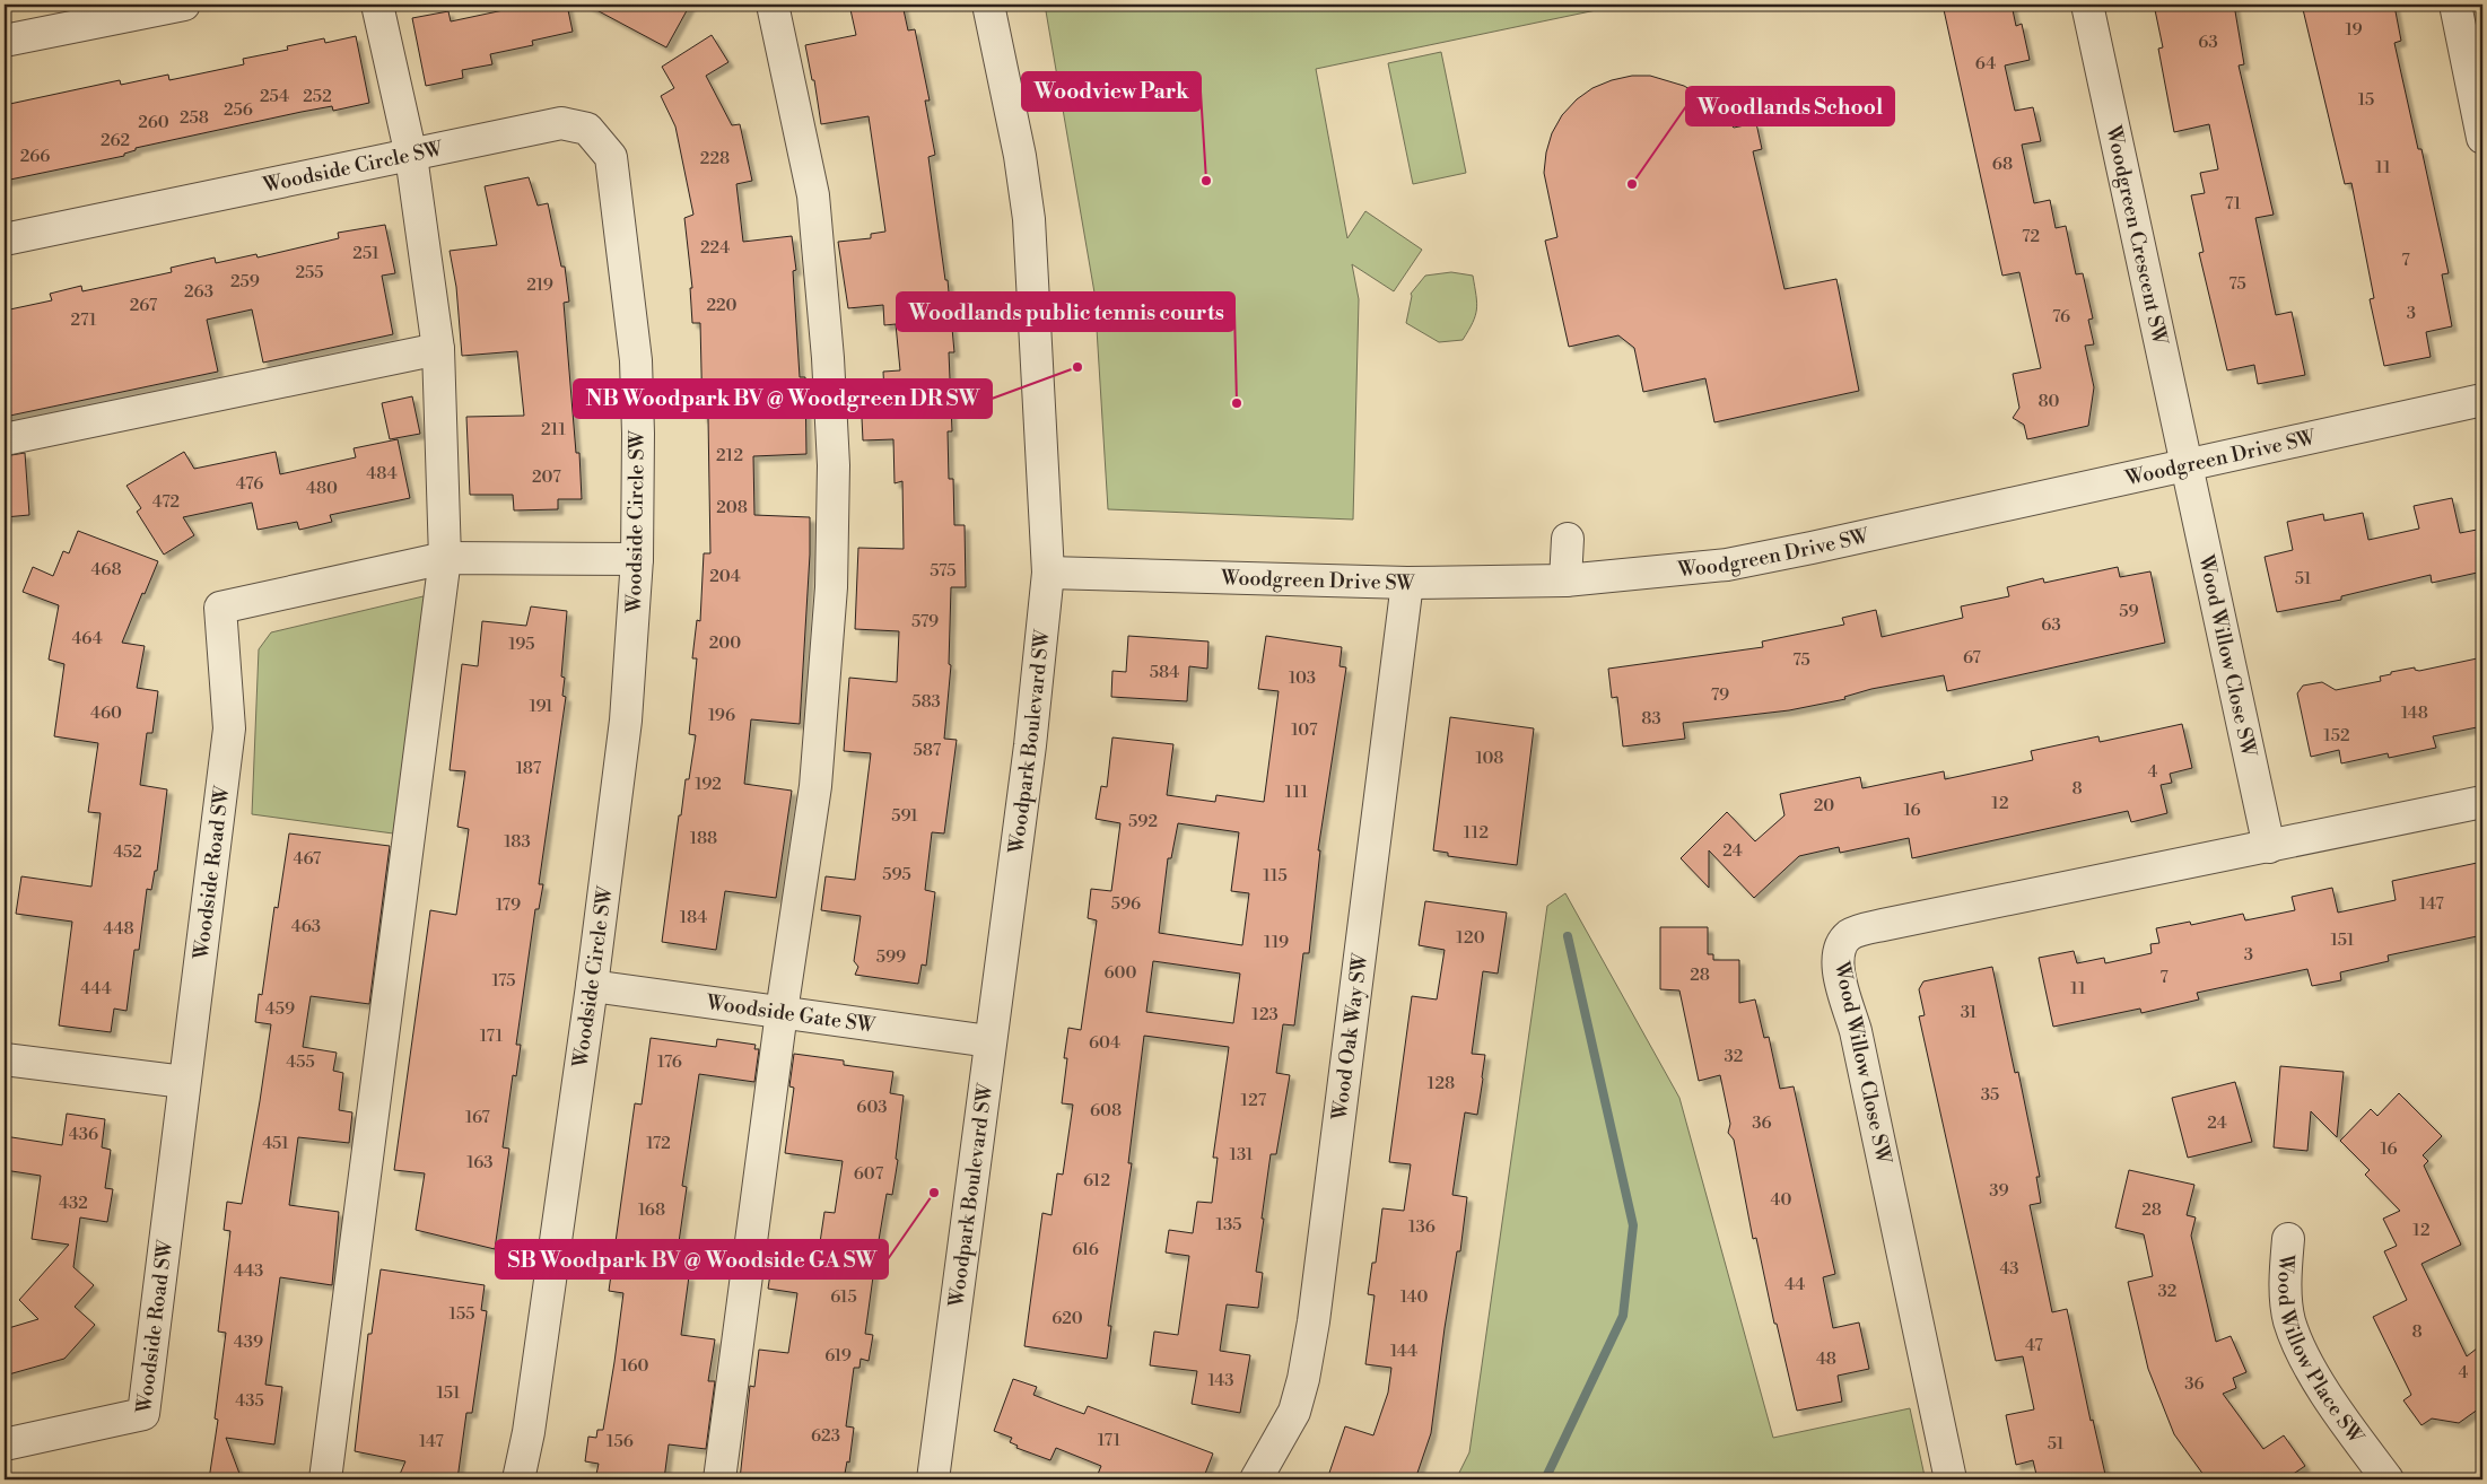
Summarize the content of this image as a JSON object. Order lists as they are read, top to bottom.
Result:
{
  "streets": {
    "street": [
      "Woodside Circle SW",
      "Woodgreen Crescent SW",
      "Woodgreen Drive SW",
      "Wood Willow Close SW",
      "Woodpark Boulevard SW",
      "Woodside Road SW",
      "Woodside Gate SW",
      "Wood Oak Way SW",
      "Wood Willow Place SW"
    ]
  },
  "crossings": [
    ["Woodside Circle SW", "Woodside Road SW"],
    ["Woodside Circle SW", "Woodside Gate SW"],
    ["Woodgreen Crescent SW", "Woodgreen Drive SW"],
    ["Woodgreen Crescent SW", "Wood Willow Close SW"],
    ["Woodgreen Drive SW", "Wood Willow Close SW"],
    ["Woodgreen Drive SW", "Woodpark Boulevard SW"],
    ["Woodgreen Drive SW", "Wood Oak Way SW"],
    ["Woodpark Boulevard SW", "Woodside Gate SW"]
  ],
  "places": [
    "Woodview Park",
    "Woodlands School",
    "NB Woodpark BV @ Woodgreen DR SW",
    "Woodlands public tennis courts",
    "SB Woodpark BV @ Woodside GA SW"
  ],
  "house_numbers": [
    "19",
    "63",
    "64",
    "254",
    "252",
    "15",
    "256",
    "258",
    "260",
    "262",
    "266",
    "228",
    "68",
    "11",
    "71",
    "72",
    "224",
    "251",
    "7",
    "255",
    "259",
    "75",
    "219",
    "263",
    "267",
    "220",
    "3",
    "76",
    "271",
    "80",
    "211",
    "212",
    "484",
    "207",
    "476",
    "480",
    "472",
    "208",
    "468",
    "575",
    "204",
    "51",
    "59",
    "579",
    "63",
    "464",
    "200",
    "195",
    "67",
    "75",
    "584",
    "103",
    "79",
    "583",
    "191",
    "460",
    "148",
    "196",
    "83",
    "107",
    "152",
    "587",
    "108",
    "187",
    "4",
    "192",
    "8",
    "111",
    "12",
    "20",
    "16",
    "591",
    "592",
    "112",
    "188",
    "183",
    "24",
    "452",
    "467",
    "595",
    "115",
    "596",
    "147",
    "179",
    "184",
    "463",
    "448",
    "120",
    "151",
    "119",
    "3",
    "599",
    "600",
    "28",
    "7",
    "175",
    "444",
    "11",
    "459",
    "31",
    "123",
    "171",
    "604",
    "32",
    "455",
    "176",
    "128",
    "35",
    "127",
    "603",
    "608",
    "167",
    "36",
    "24",
    "436",
    "451",
    "172",
    "16",
    "131",
    "163",
    "607",
    "612",
    "39",
    "40",
    "432",
    "168",
    "28",
    "135",
    "136",
    "12",
    "616",
    "43",
    "443",
    "44",
    "32",
    "615",
    "140",
    "155",
    "620",
    "8",
    "439",
    "47",
    "144",
    "619",
    "48",
    "160",
    "4",
    "143",
    "36",
    "151",
    "435",
    "623",
    "171",
    "147",
    "156",
    "51"
  ]
}
